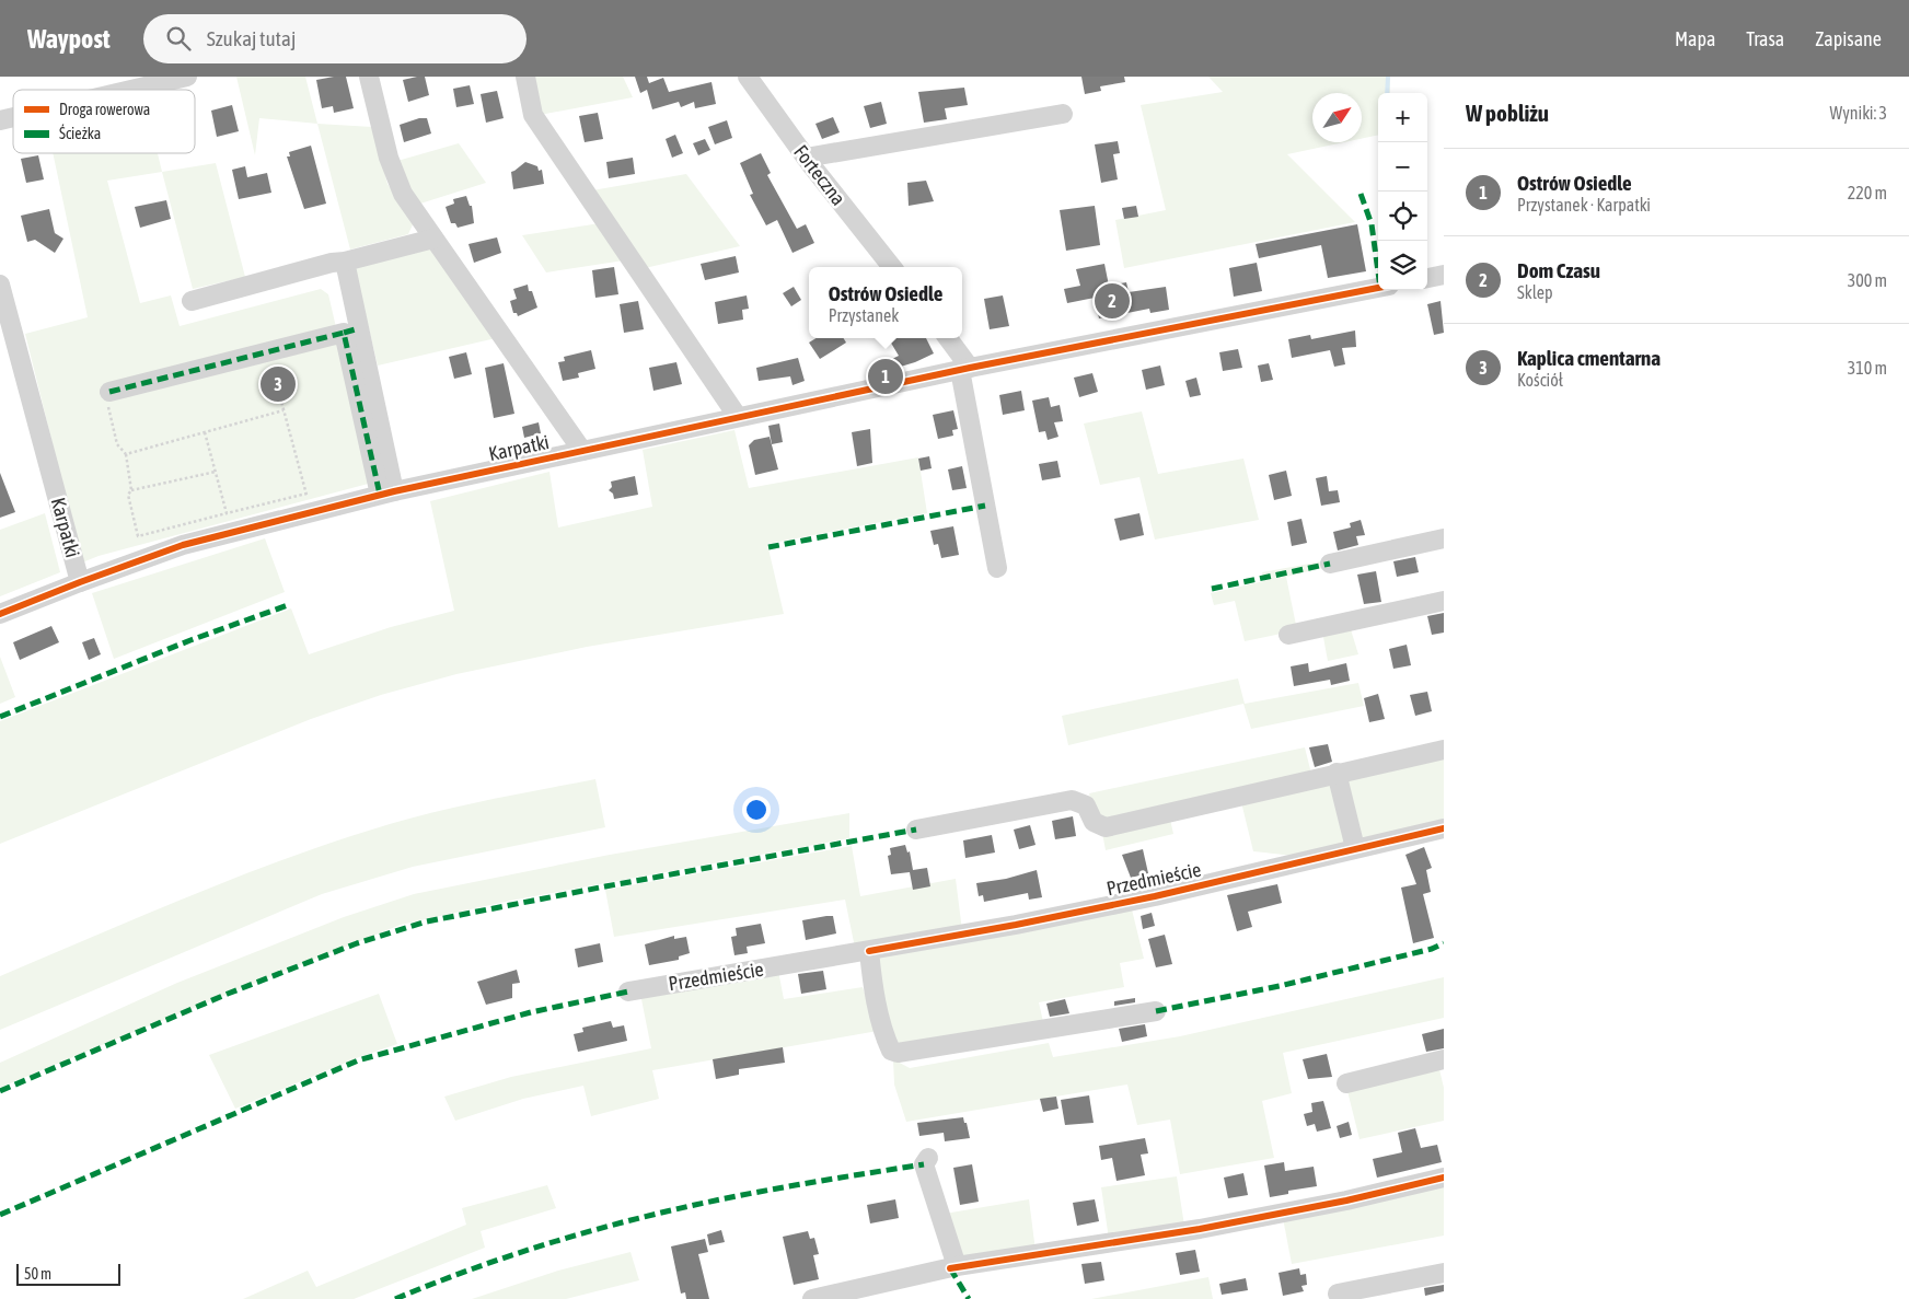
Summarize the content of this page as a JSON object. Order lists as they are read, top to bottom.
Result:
{
  "streets": {
    "street": ["Forteczna", "Karpatki", "Przedmieście"]
  },
  "legend": ["Droga rowerowa", "Ścieżka"],
  "scale_bar": "50 m",
  "north": "top right",
  "page": {
    "header": "Waypost",
    "search": "Szukaj tutaj",
    "nav": ["Mapa", "Trasa", "Zapisane"],
    "heading": ["W pobliżu", "Wyniki: 3"],
    "map_buttons": ["+", "−"],
    "list": [
      {
        "mark": "1",
        "name": "Ostrów Osiedle",
        "note": "Przystanek · Karpatki",
        "value": "220 m"
      },
      {
        "mark": "2",
        "name": "Dom Czasu",
        "note": "Sklep",
        "value": "300 m"
      },
      {
        "mark": "3",
        "name": "Kaplica cmentarna",
        "note": "Kościół",
        "value": "310 m"
      }
    ],
    "popup": ["Ostrów Osiedle", "Przystanek"],
    "pins": ["2", "1", "3"],
    "scale": "50 m"
  }
}
